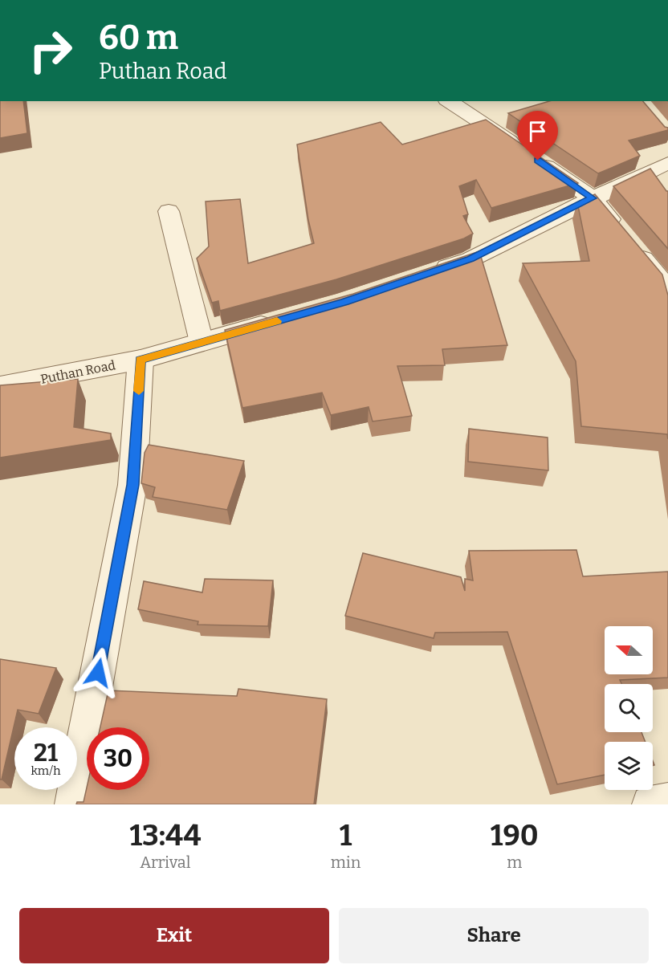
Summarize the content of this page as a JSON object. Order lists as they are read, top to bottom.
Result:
{
  "streets": {
    "street": ["Puthan Road"]
  },
  "north": "left",
  "page": {
    "turn": ["60 m", "Puthan Road"],
    "speed": "21 km/h",
    "limit": "30",
    "eta": [
      "13:44",
      "Arrival",
      "1",
      "min",
      "190",
      "m"
    ],
    "buttons": ["Exit", "Share"]
  }
}
